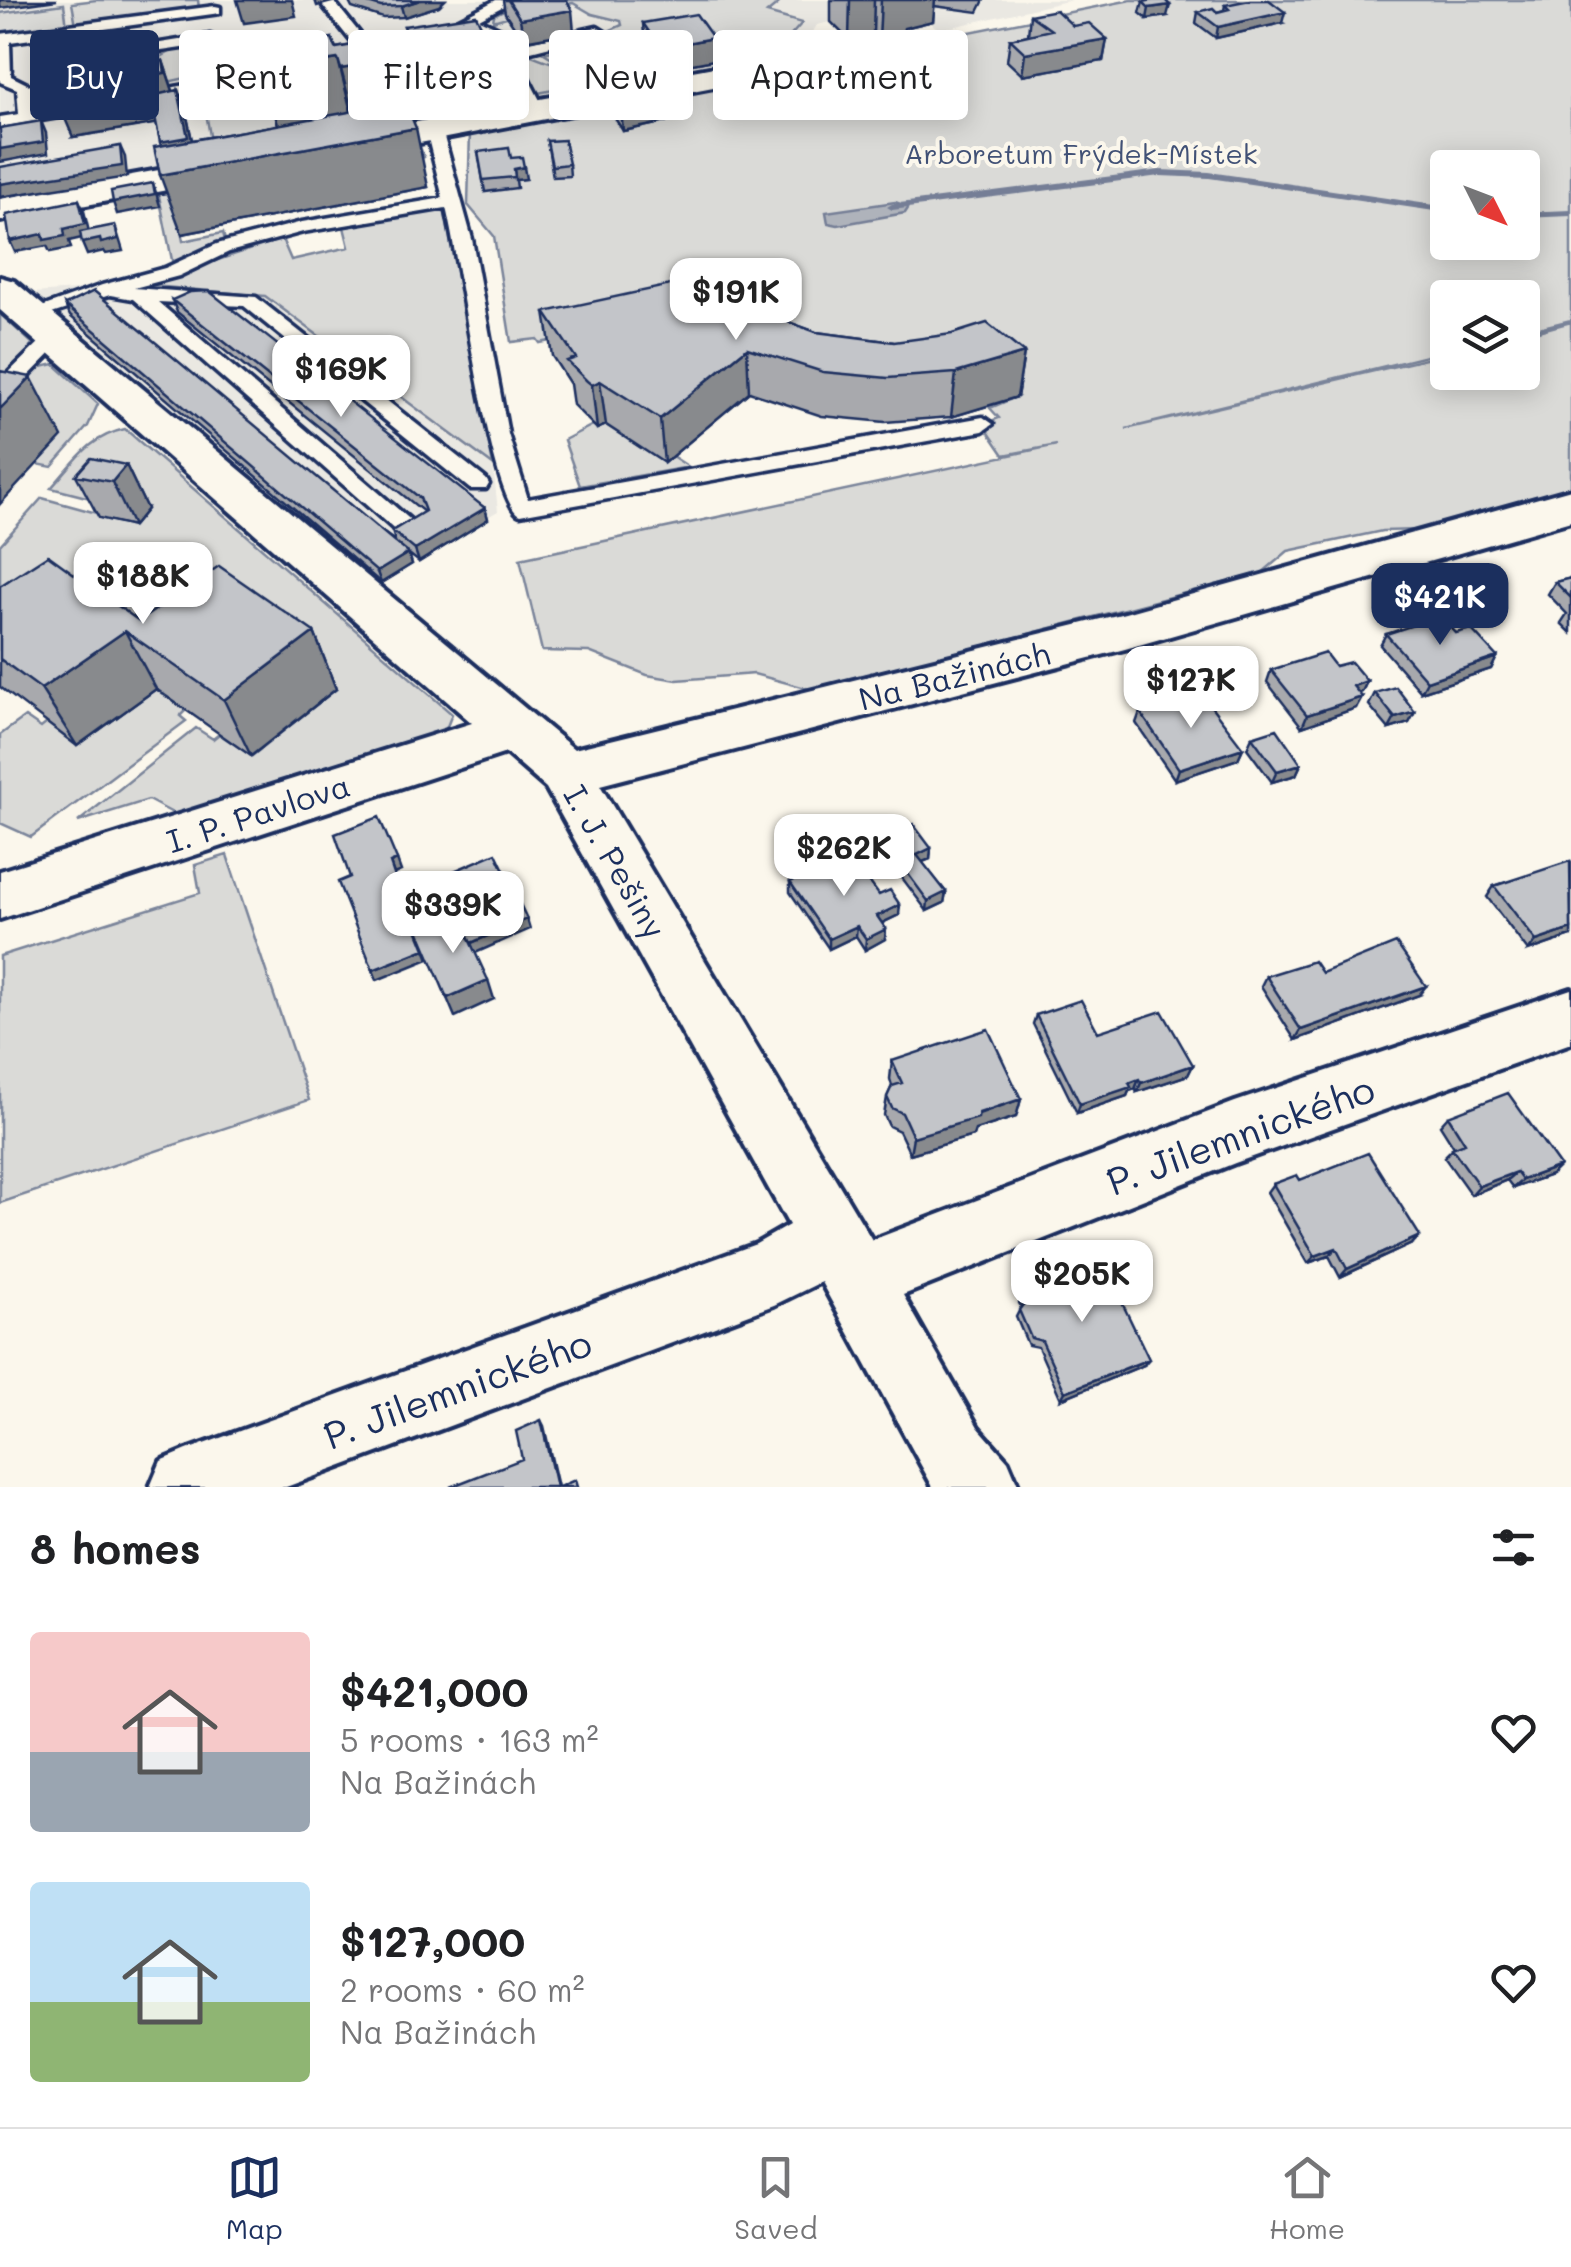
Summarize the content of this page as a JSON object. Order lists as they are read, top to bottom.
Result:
{
  "streets": {
    "street": [
      "Na Bažinách",
      "I. P. Pavlova",
      "I. J. Pešiny",
      "P. Jilemnického"
    ]
  },
  "crossings": [
    ["Na Bažinách", "I. J. Pešiny"],
    ["I. P. Pavlova", "I. J. Pešiny"],
    ["I. J. Pešiny", "P. Jilemnického"]
  ],
  "parks": ["Arboretum Frýdek-Místek"],
  "north": "bottom right",
  "page": {
    "chip": [
      "Buy",
      "Rent",
      "Filters",
      "New",
      "Apartment"
    ],
    "price": [
      "$191K",
      "$169K",
      "$188K",
      "$421K",
      "$127K",
      "$262K",
      "$339K",
      "$205K"
    ],
    "heading": "8 homes",
    "list": [
      {
        "name": "$421,000",
        "note": "5 rooms · 163 m² · Na Bažinách"
      },
      {
        "name": "$127,000",
        "note": "2 rooms · 60 m² · Na Bažinách"
      }
    ],
    "tabs": ["Map", "Saved", "Home"]
  }
}
